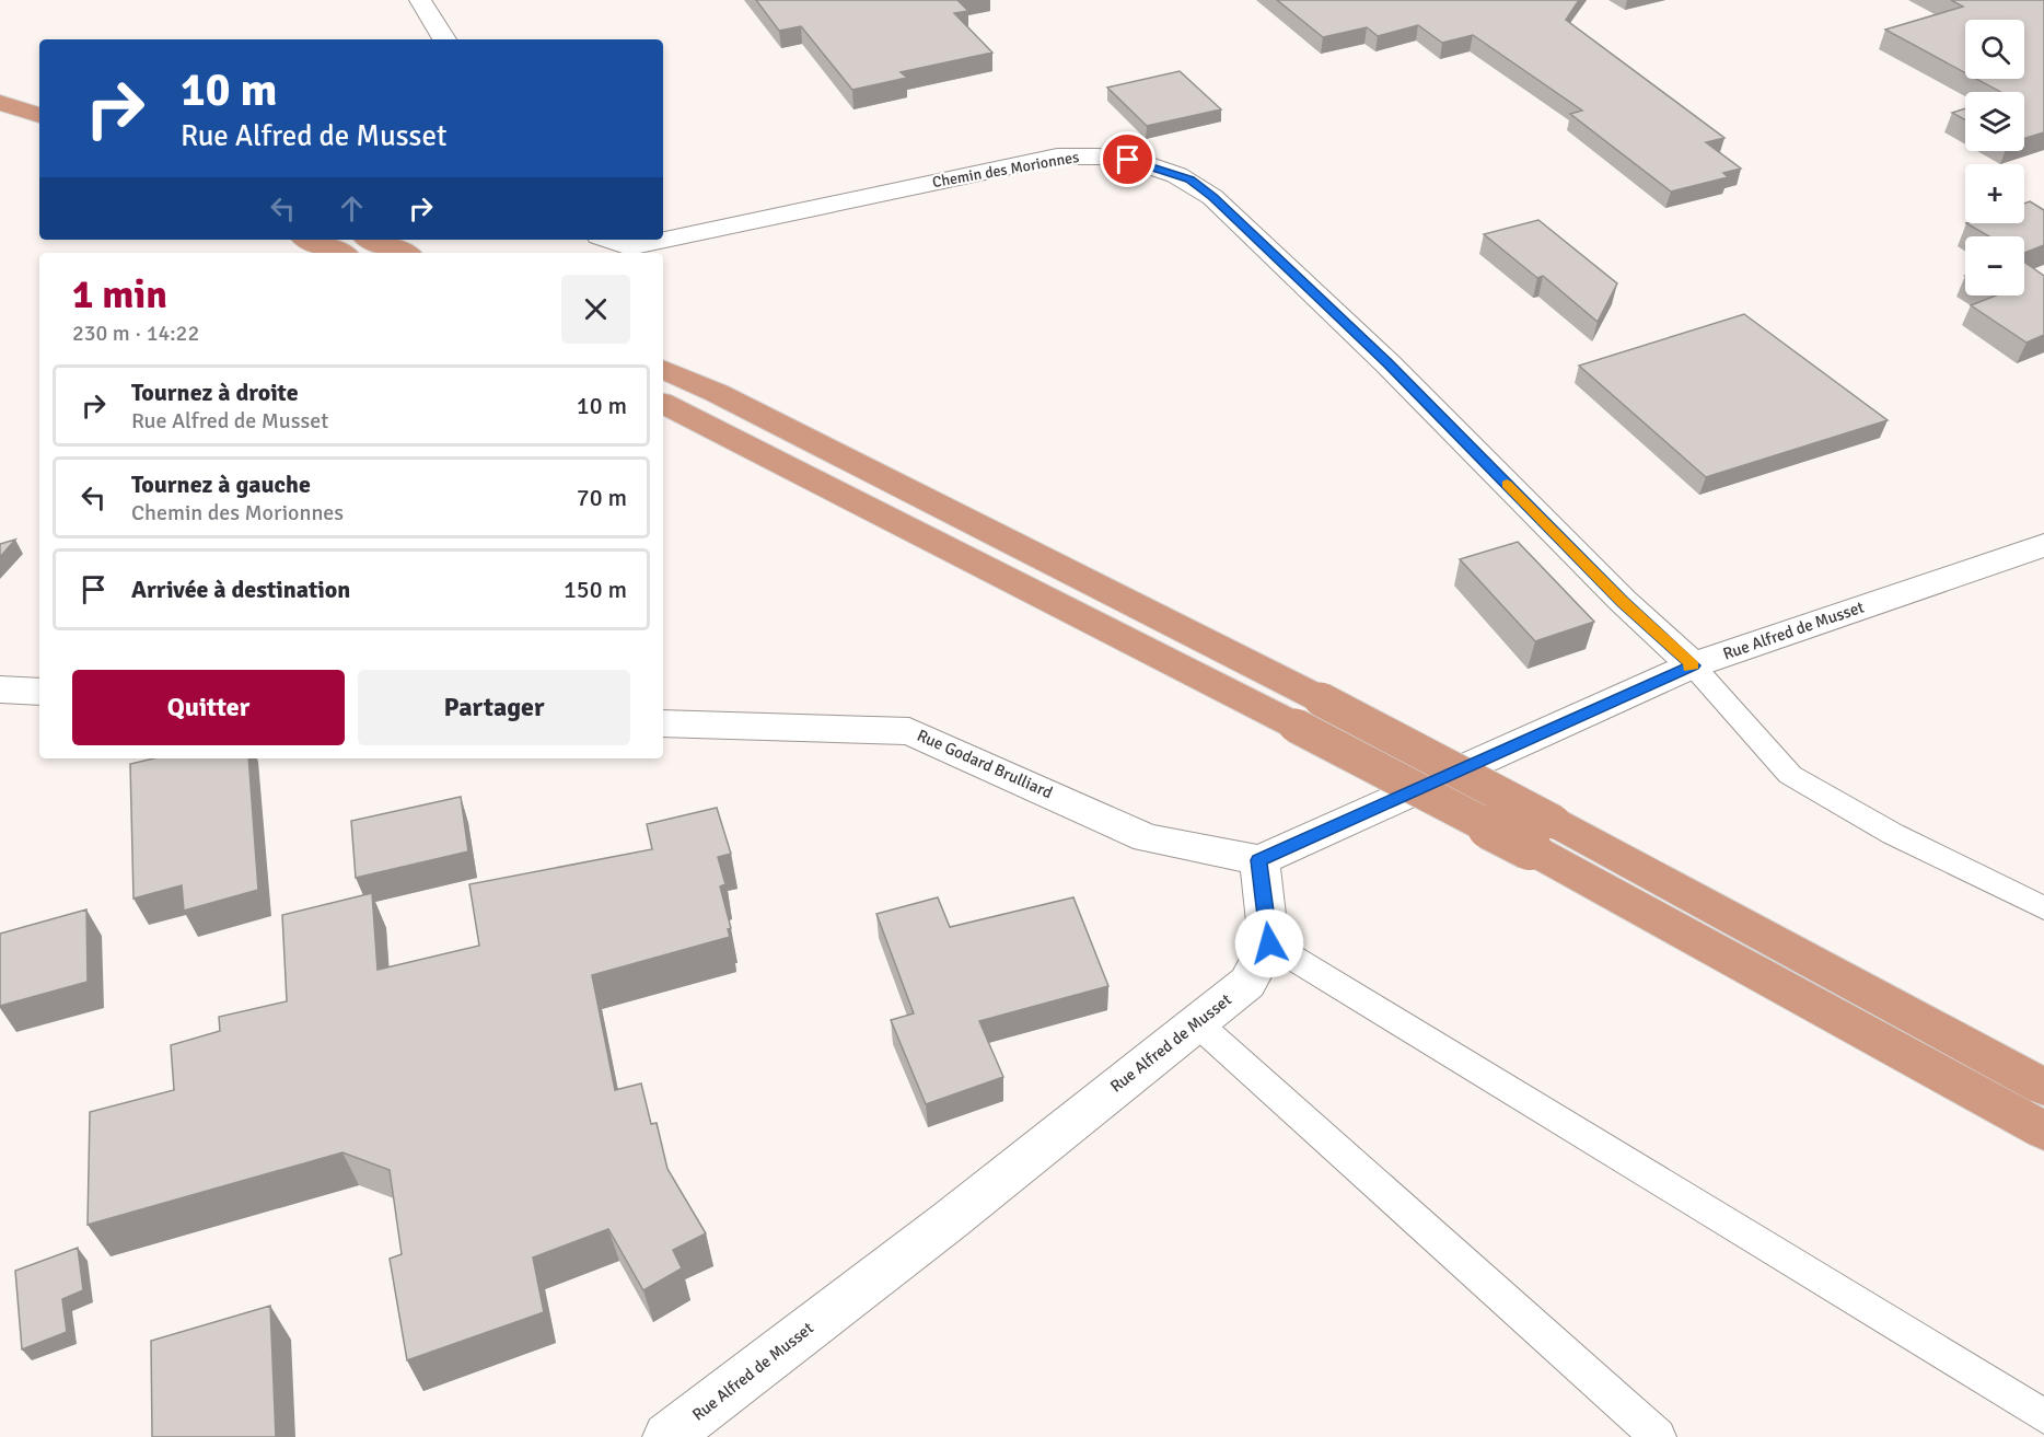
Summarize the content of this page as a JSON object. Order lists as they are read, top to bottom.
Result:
{
  "streets": {
    "street": ["Chemin des Morionnes", "Rue Alfred de Musset", "Rue Godard Brulliard"]
  },
  "crossings": [
    ["Chemin des Morionnes", "Rue Alfred de Musset"],
    ["Rue Alfred de Musset", "Rue Godard Brulliard"]
  ],
  "page": {
    "map_buttons": ["+", "−"],
    "turn": ["10 m", "Rue Alfred de Musset"],
    "heading": ["1 min", "230 m · 14:22"],
    "list": [
      {
        "name": "Tournez à droite",
        "note": "Rue Alfred de Musset",
        "value": "10 m"
      },
      {
        "name": "Tournez à gauche",
        "note": "Chemin des Morionnes",
        "value": "70 m"
      },
      {
        "name": "Arrivée à destination",
        "value": "150 m"
      }
    ],
    "buttons": ["Quitter", "Partager"]
  }
}
